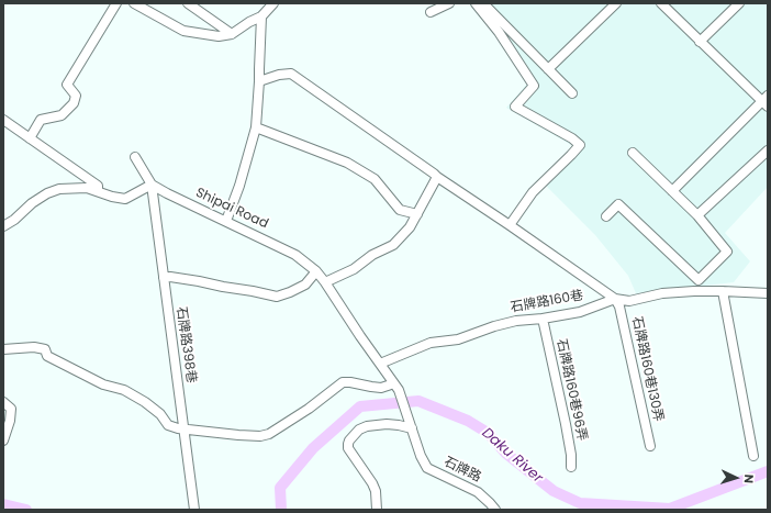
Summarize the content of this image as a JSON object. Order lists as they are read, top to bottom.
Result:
{
  "streets": {
    "street": [
      "Shipai Road",
      "石牌路160巷",
      "石牌路398巷",
      "石牌路160巷130弄",
      "石牌路160巷96弄",
      "石牌路"
    ]
  },
  "crossings": [
    ["Shipai Road", "石牌路160巷"],
    ["Shipai Road", "石牌路398巷"],
    ["Shipai Road", "石牌路"],
    ["石牌路160巷", "石牌路160巷130弄"],
    ["石牌路160巷", "石牌路160巷96弄"]
  ],
  "water": ["Daku River"],
  "north": "right"
}
